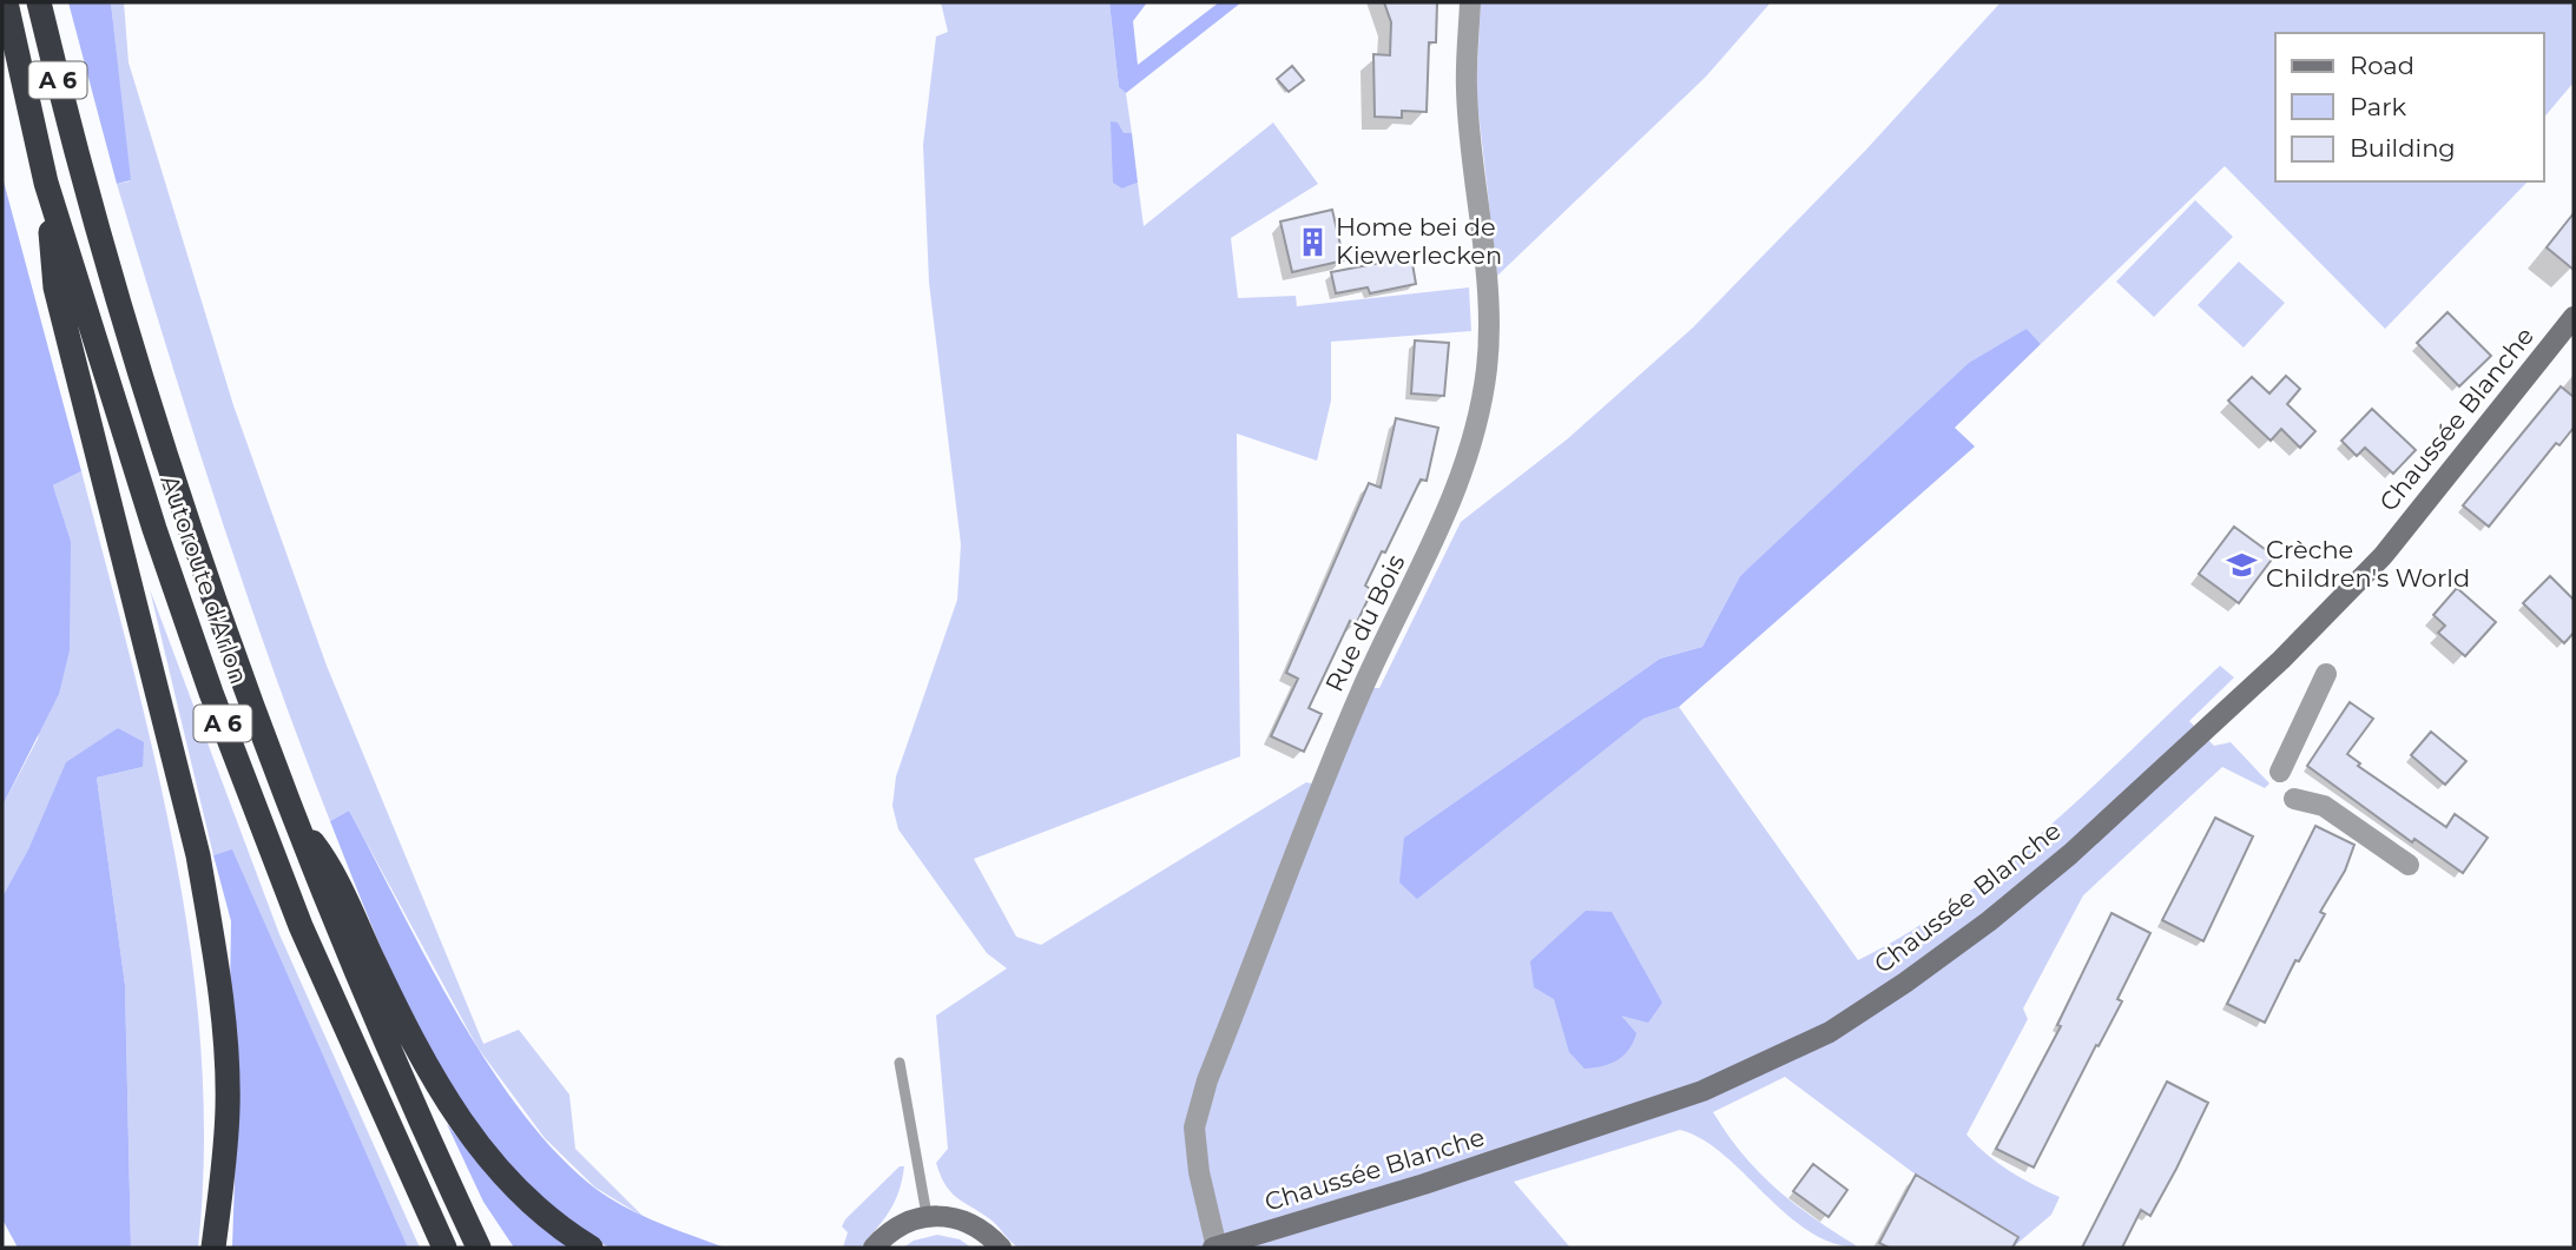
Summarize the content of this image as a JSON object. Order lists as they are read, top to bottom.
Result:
{
  "streets": {
    "highway": ["A 6", "Autoroute d'Arlon"],
    "main road": ["Chaussée Blanche"],
    "street": ["Rue du Bois"]
  },
  "crossings": [
    ["A 6", "Autoroute d'Arlon"],
    ["Chaussée Blanche", "Rue du Bois"]
  ],
  "places": {
    "building": ["Home bei de Kiewerlecken"],
    "school or university": ["Crèche Children's World"]
  },
  "legend": ["Road", "Park", "Building"]
}
